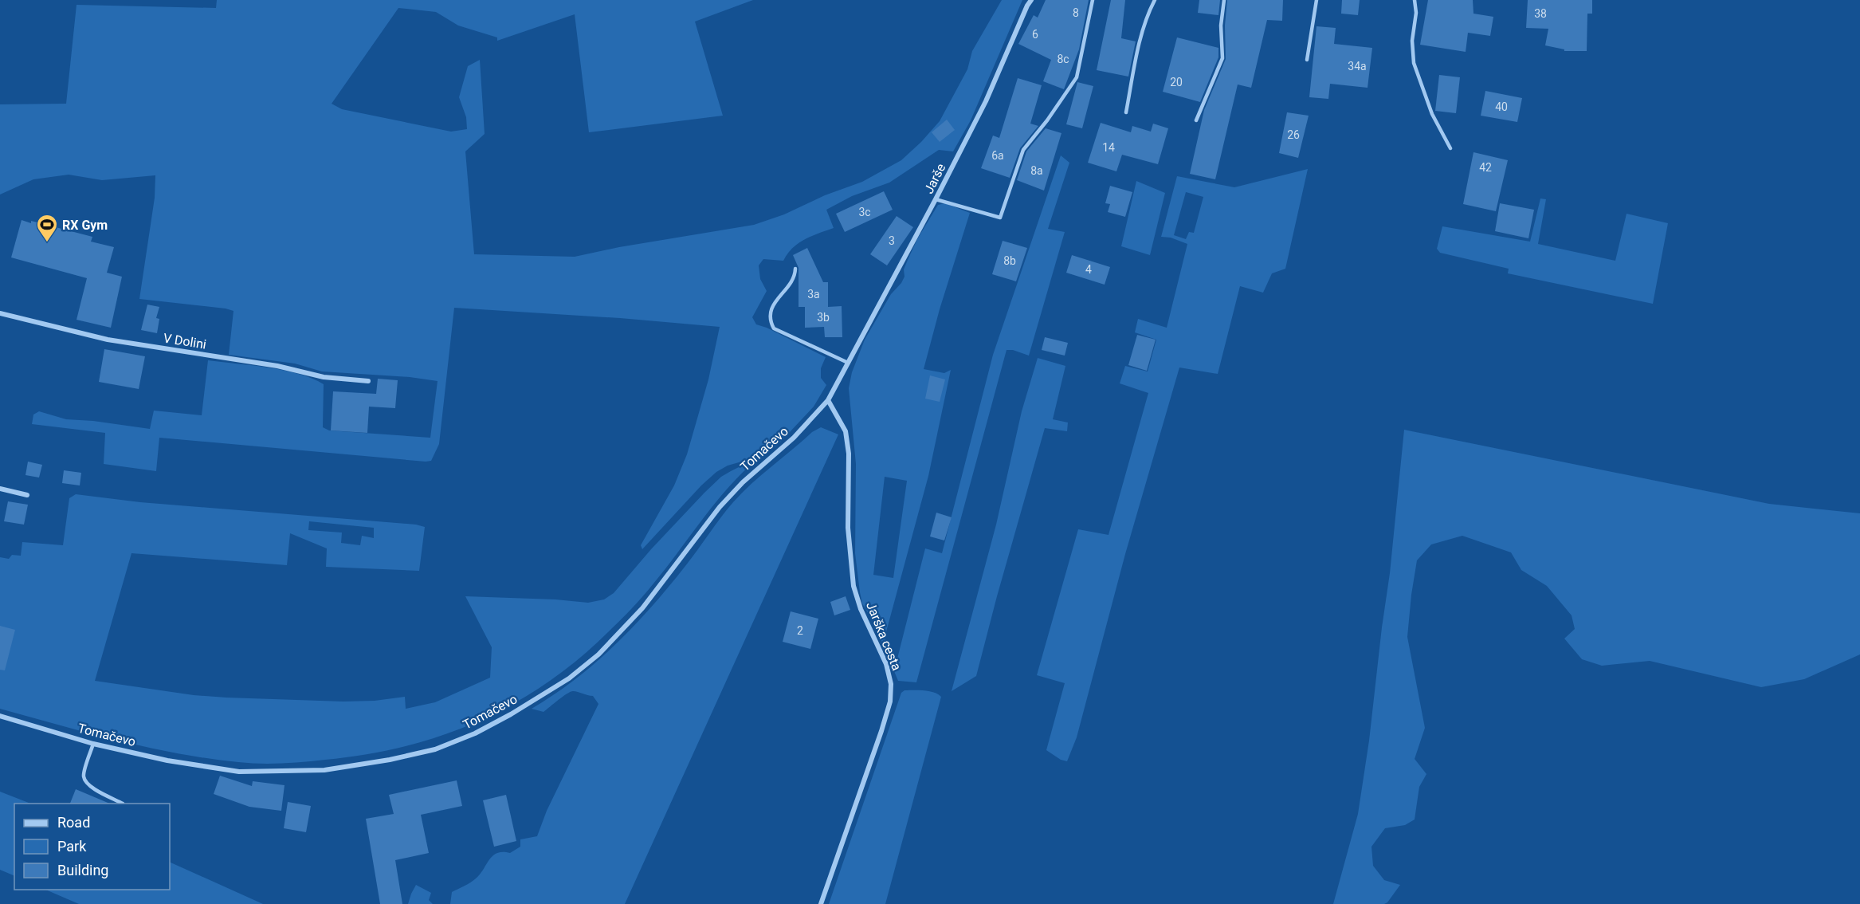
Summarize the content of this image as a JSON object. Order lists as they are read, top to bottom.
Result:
{
  "streets": {
    "street": [
      "Jarše",
      "V Dolini",
      "Tomačevo",
      "Jarška cesta"
    ]
  },
  "crossings": [
    ["Jarše", "Tomačevo"],
    ["Tomačevo", "Jarška cesta"]
  ],
  "places": {
    "sports": ["RX Gym"]
  },
  "house_numbers": [
    "8",
    "38",
    "6",
    "8c",
    "34a",
    "20",
    "40",
    "26",
    "14",
    "6a",
    "42",
    "8a",
    "3c",
    "3",
    "8b",
    "4",
    "3a",
    "3b",
    "2"
  ],
  "legend": ["Road", "Park", "Building"]
}
